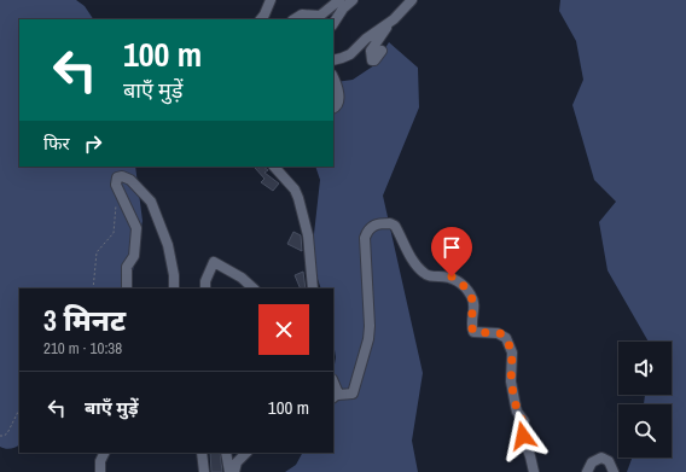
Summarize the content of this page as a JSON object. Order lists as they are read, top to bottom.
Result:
{
  "page": {
    "turn": ["100 m", "बाएँ मुड़ें"],
    "then": "फिर",
    "heading": ["3 मिनट", "210 m · 10:38"],
    "list": [
      {
        "name": "बाएँ मुड़ें",
        "value": "100 m"
      }
    ]
  }
}
